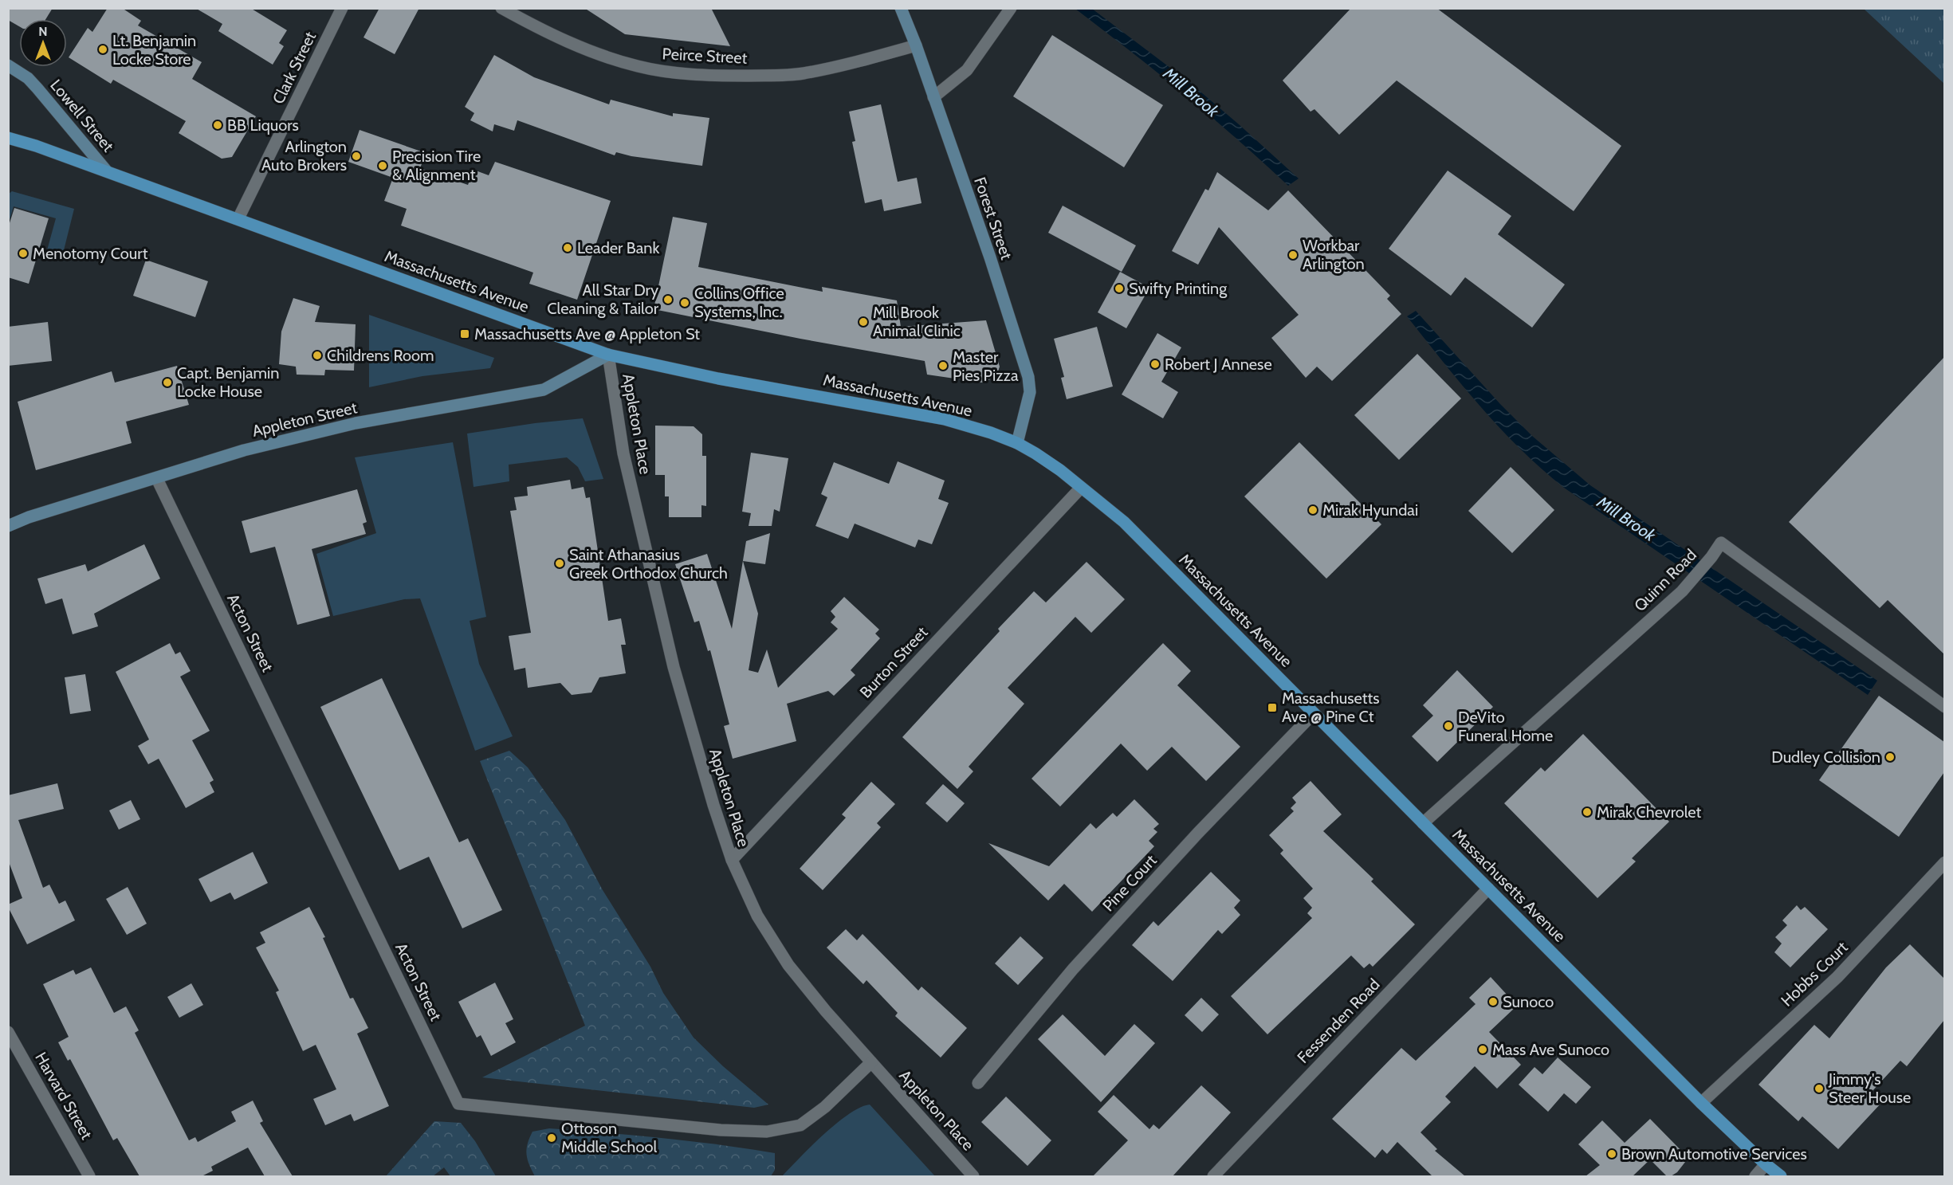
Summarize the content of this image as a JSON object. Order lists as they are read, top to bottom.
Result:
{
  "streets": {
    "main road": ["Massachusetts Avenue"],
    "street": [
      "Peirce Street",
      "Clark Street",
      "Lowell Street",
      "Forest Street",
      "Appleton Street",
      "Appleton Place",
      "Quinn Road",
      "Acton Street",
      "Burton Street",
      "Pine Court",
      "Hobbs Court",
      "Fessenden Road",
      "Harvard Street"
    ]
  },
  "crossings": [
    ["Peirce Street", "Forest Street"],
    ["Clark Street", "Massachusetts Avenue"],
    ["Lowell Street", "Massachusetts Avenue"],
    ["Forest Street", "Massachusetts Avenue"],
    ["Massachusetts Avenue", "Appleton Street"],
    ["Massachusetts Avenue", "Appleton Place"],
    ["Massachusetts Avenue", "Quinn Road"],
    ["Massachusetts Avenue", "Burton Street"],
    ["Massachusetts Avenue", "Pine Court"],
    ["Massachusetts Avenue", "Hobbs Court"],
    ["Massachusetts Avenue", "Fessenden Road"],
    ["Appleton Street", "Appleton Place"],
    ["Appleton Street", "Acton Street"],
    ["Appleton Place", "Acton Street"],
    ["Appleton Place", "Burton Street"]
  ],
  "water": ["Mill Brook"],
  "places": {
    "other": [
      "Lt. Benjamin Locke Store",
      "BB Liquors",
      "Arlington Auto Brokers",
      "Precision Tire & Alignment",
      "Leader Bank",
      "Menotomy Court",
      "Workbar Arlington",
      "Swifty Printing",
      "All Star Dry Cleaning & Tailor",
      "Collins Office Systems, Inc.",
      "Mill Brook Animal Clinic",
      "Childrens Room",
      "Robert J Annese",
      "Master Pies Pizza",
      "Capt. Benjamin Locke House",
      "Mirak Hyundai",
      "Saint Athanasius Greek Orthodox Church",
      "DeVito Funeral Home",
      "Dudley Collision",
      "Mirak Chevrolet",
      "Sunoco",
      "Mass Ave Sunoco",
      "Jimmy's Steer House",
      "Ottoson Middle School",
      "Brown Automotive Services"
    ],
    "transit": ["Massachusetts Ave @ Appleton St", "Massachusetts Ave @ Pine Ct"]
  },
  "north": "top"
}
